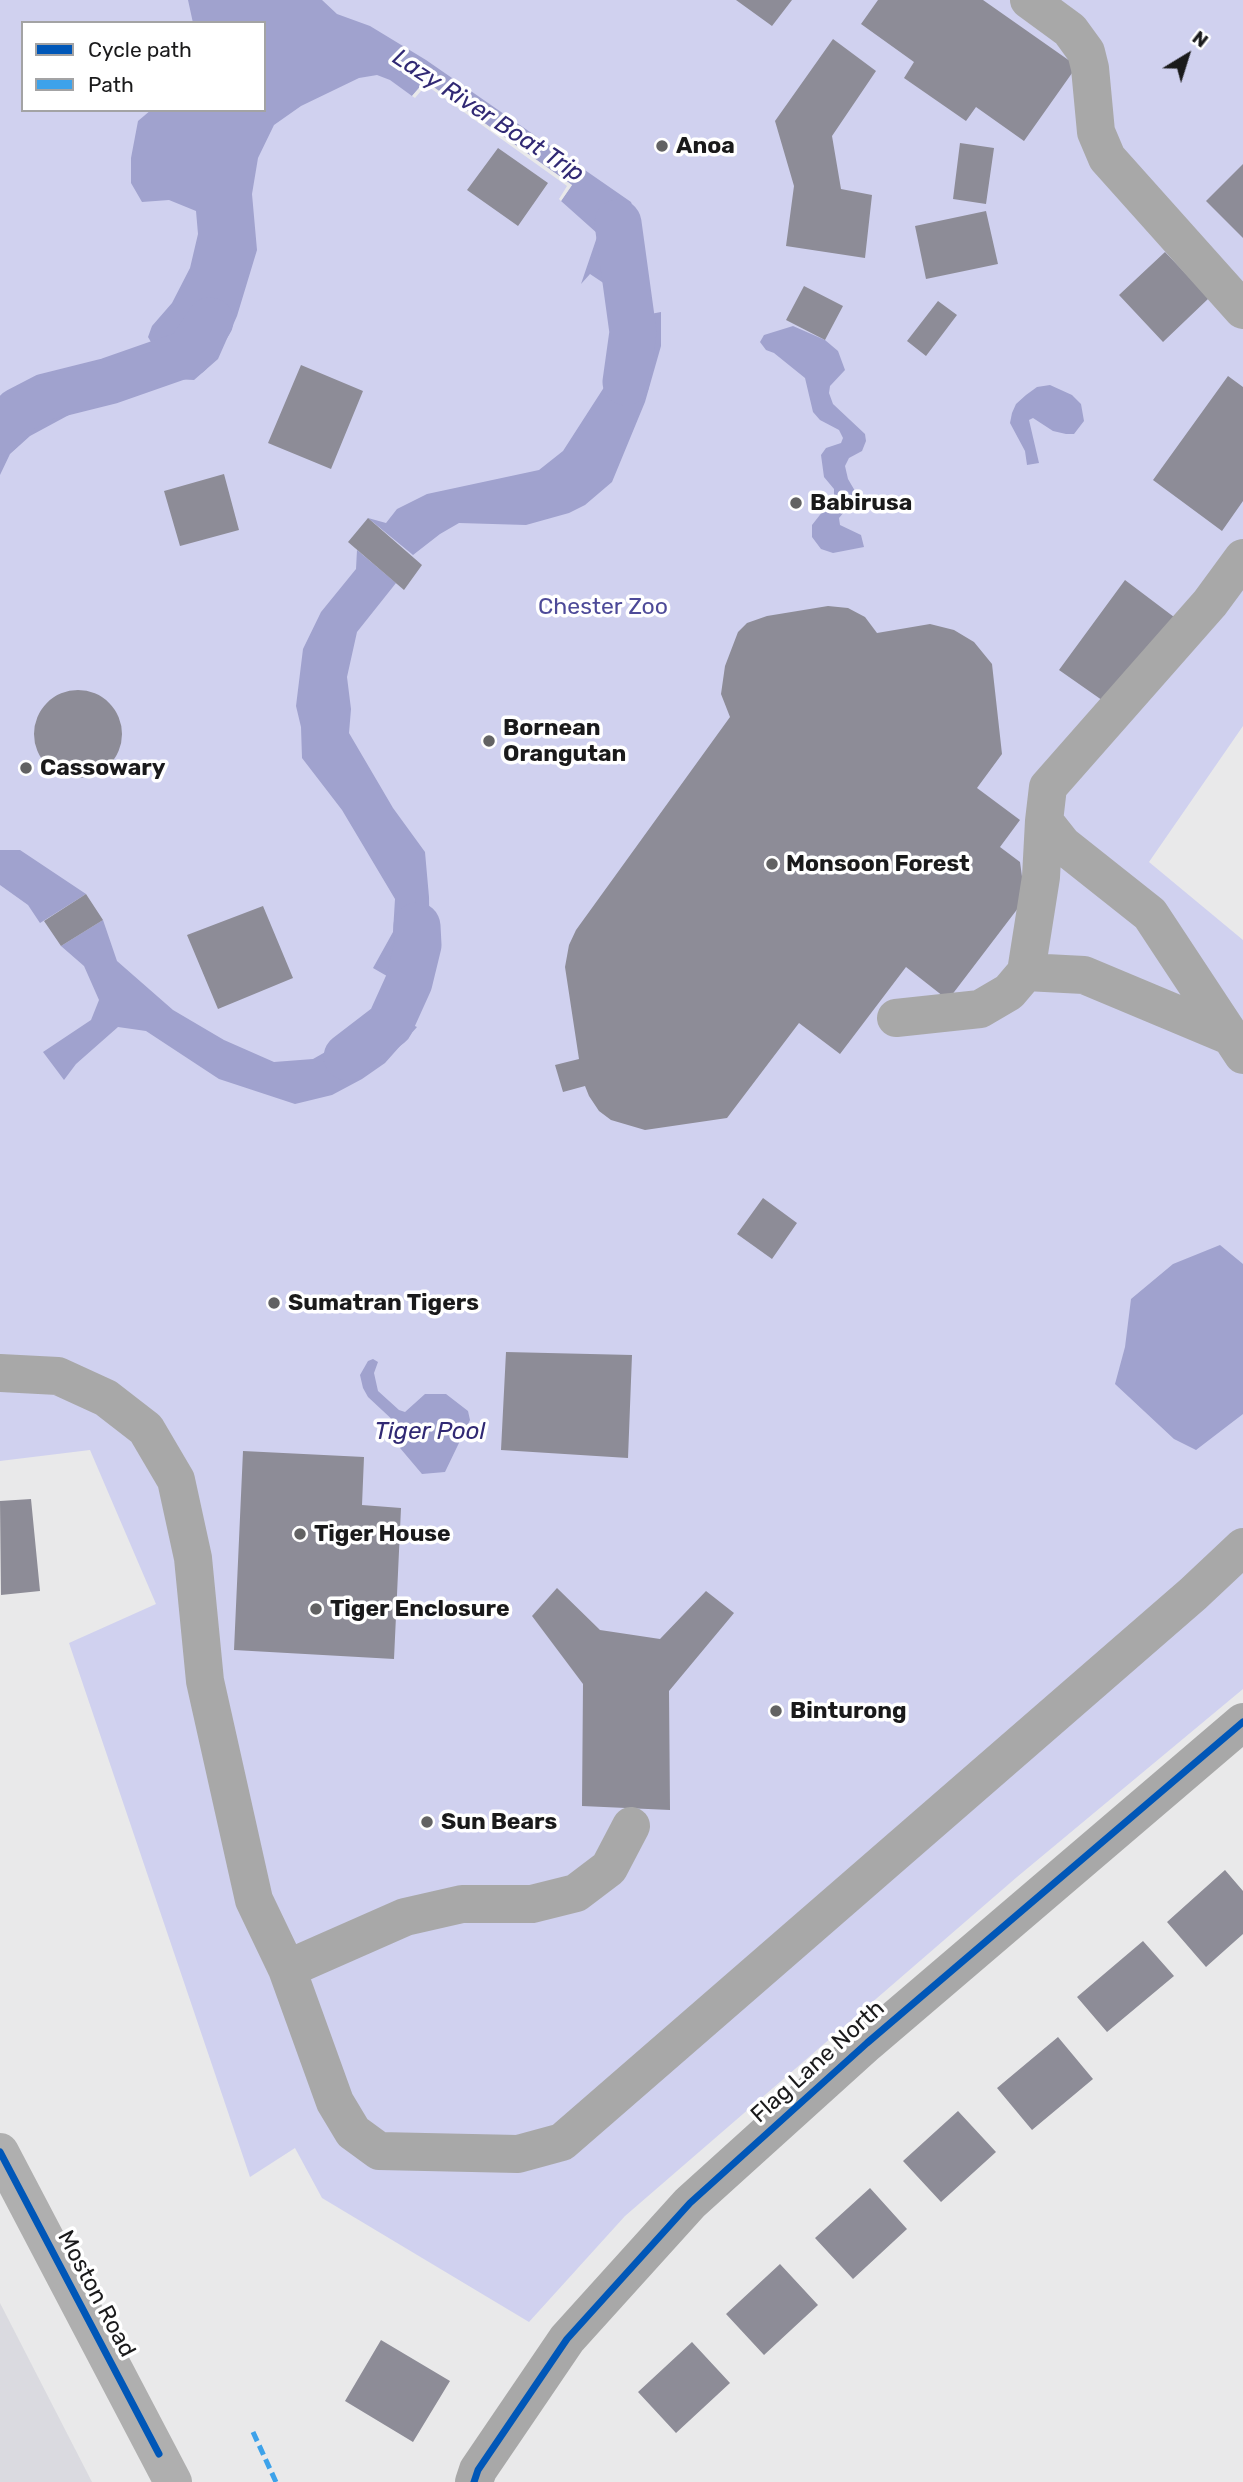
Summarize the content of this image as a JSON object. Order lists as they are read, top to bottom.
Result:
{
  "streets": {
    "highway": ["Moston Road"],
    "street": ["Flag Lane North"]
  },
  "water": ["Lazy River Boat Trip", "Tiger Pool"],
  "parks": ["Chester Zoo"],
  "places": [
    "Anoa",
    "Babirusa",
    "Bornean Orangutan",
    "Cassowary",
    "Monsoon Forest",
    "Sumatran Tigers",
    "Tiger House",
    "Tiger Enclosure",
    "Binturong",
    "Sun Bears"
  ],
  "legend": ["Cycle path", "Path"],
  "north": "top right"
}
